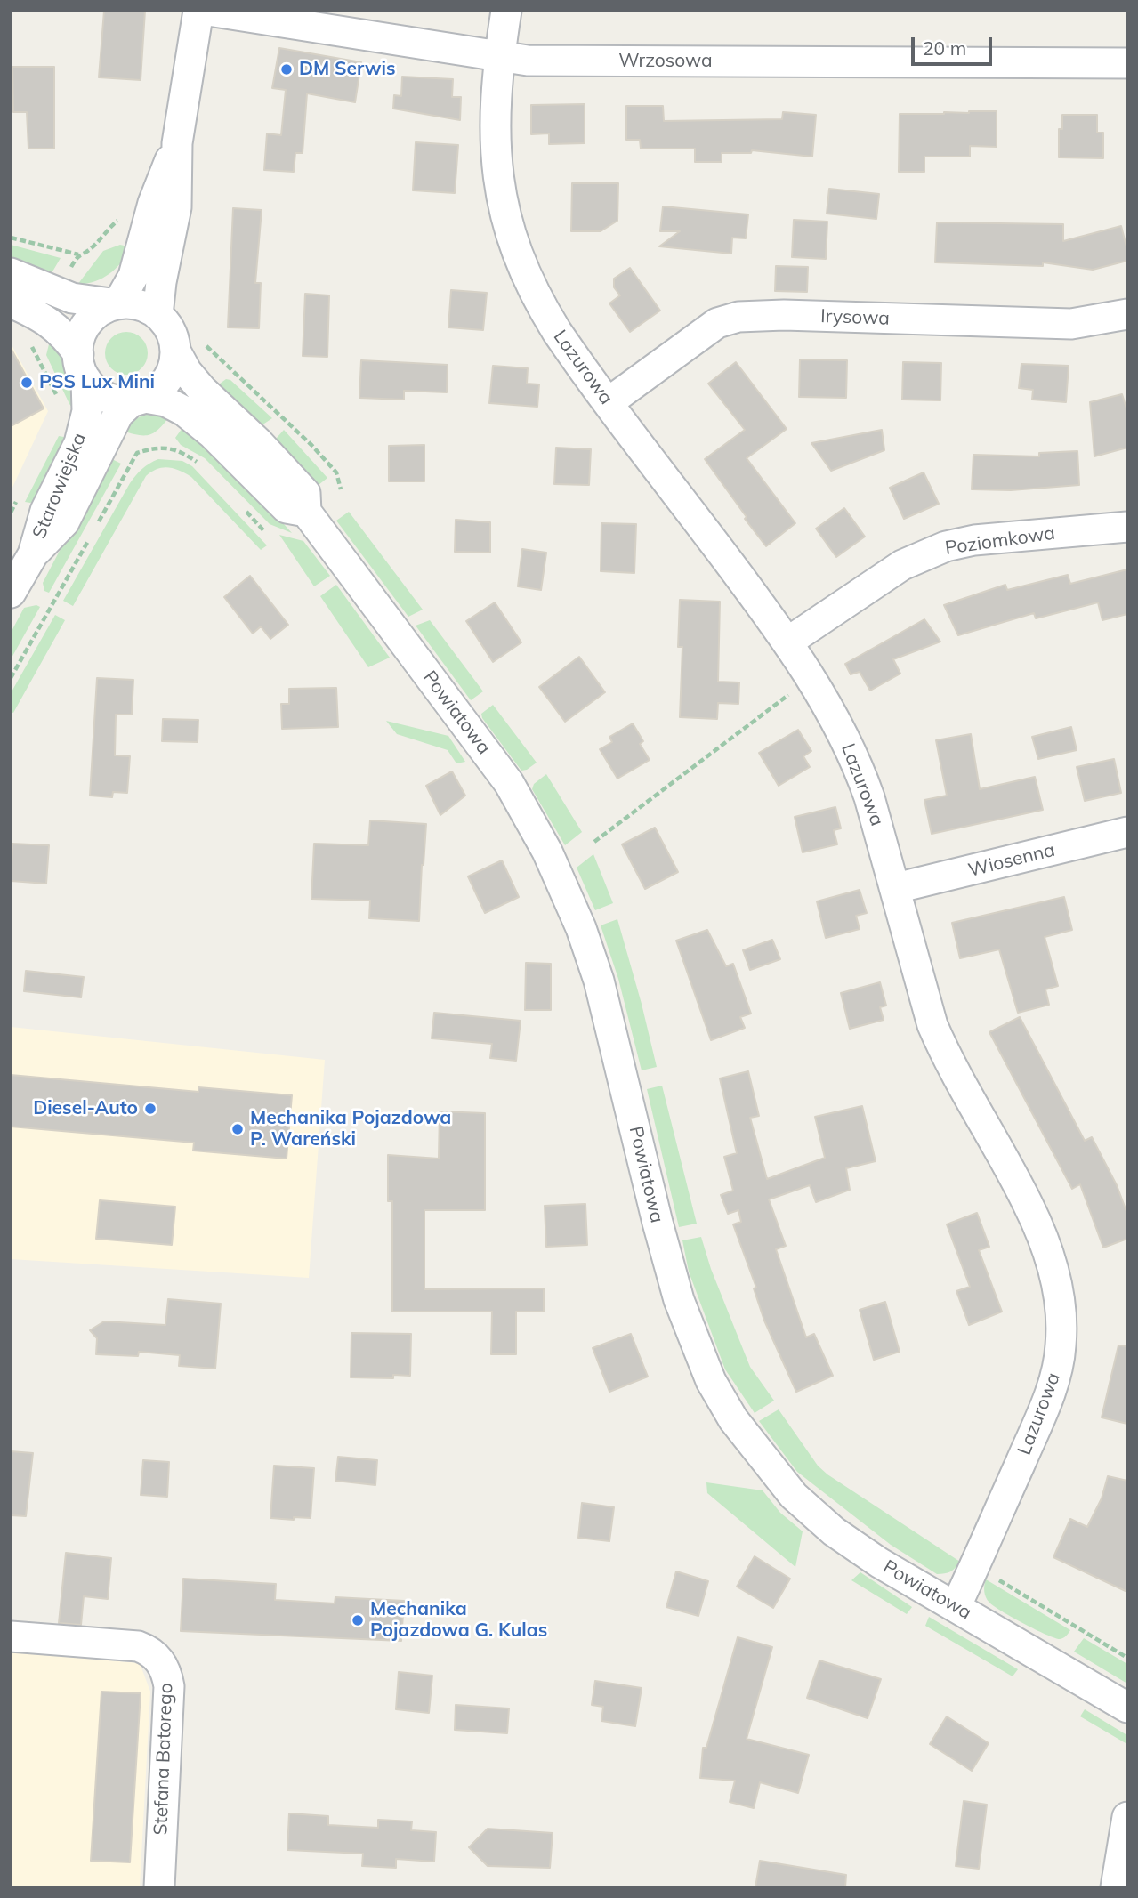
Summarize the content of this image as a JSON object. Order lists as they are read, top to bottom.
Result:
{
  "streets": {
    "street": [
      "Wrzosowa",
      "Irysowa",
      "Lazurowa",
      "Starowiejska",
      "Poziomkowa",
      "Powiatowa",
      "Wiosenna",
      "Stefana Batorego"
    ]
  },
  "crossings": [
    ["Wrzosowa", "Lazurowa"],
    ["Irysowa", "Lazurowa"],
    ["Lazurowa", "Poziomkowa"],
    ["Lazurowa", "Powiatowa"],
    ["Lazurowa", "Wiosenna"],
    ["Starowiejska", "Powiatowa"]
  ],
  "places": [
    "DM Serwis",
    "PSS Lux Mini",
    "Diesel-Auto",
    "Mechanika Pojazdowa P. Wareński",
    "Mechanika Pojazdowa G. Kulas"
  ],
  "scale_bar": "20 m"
}
